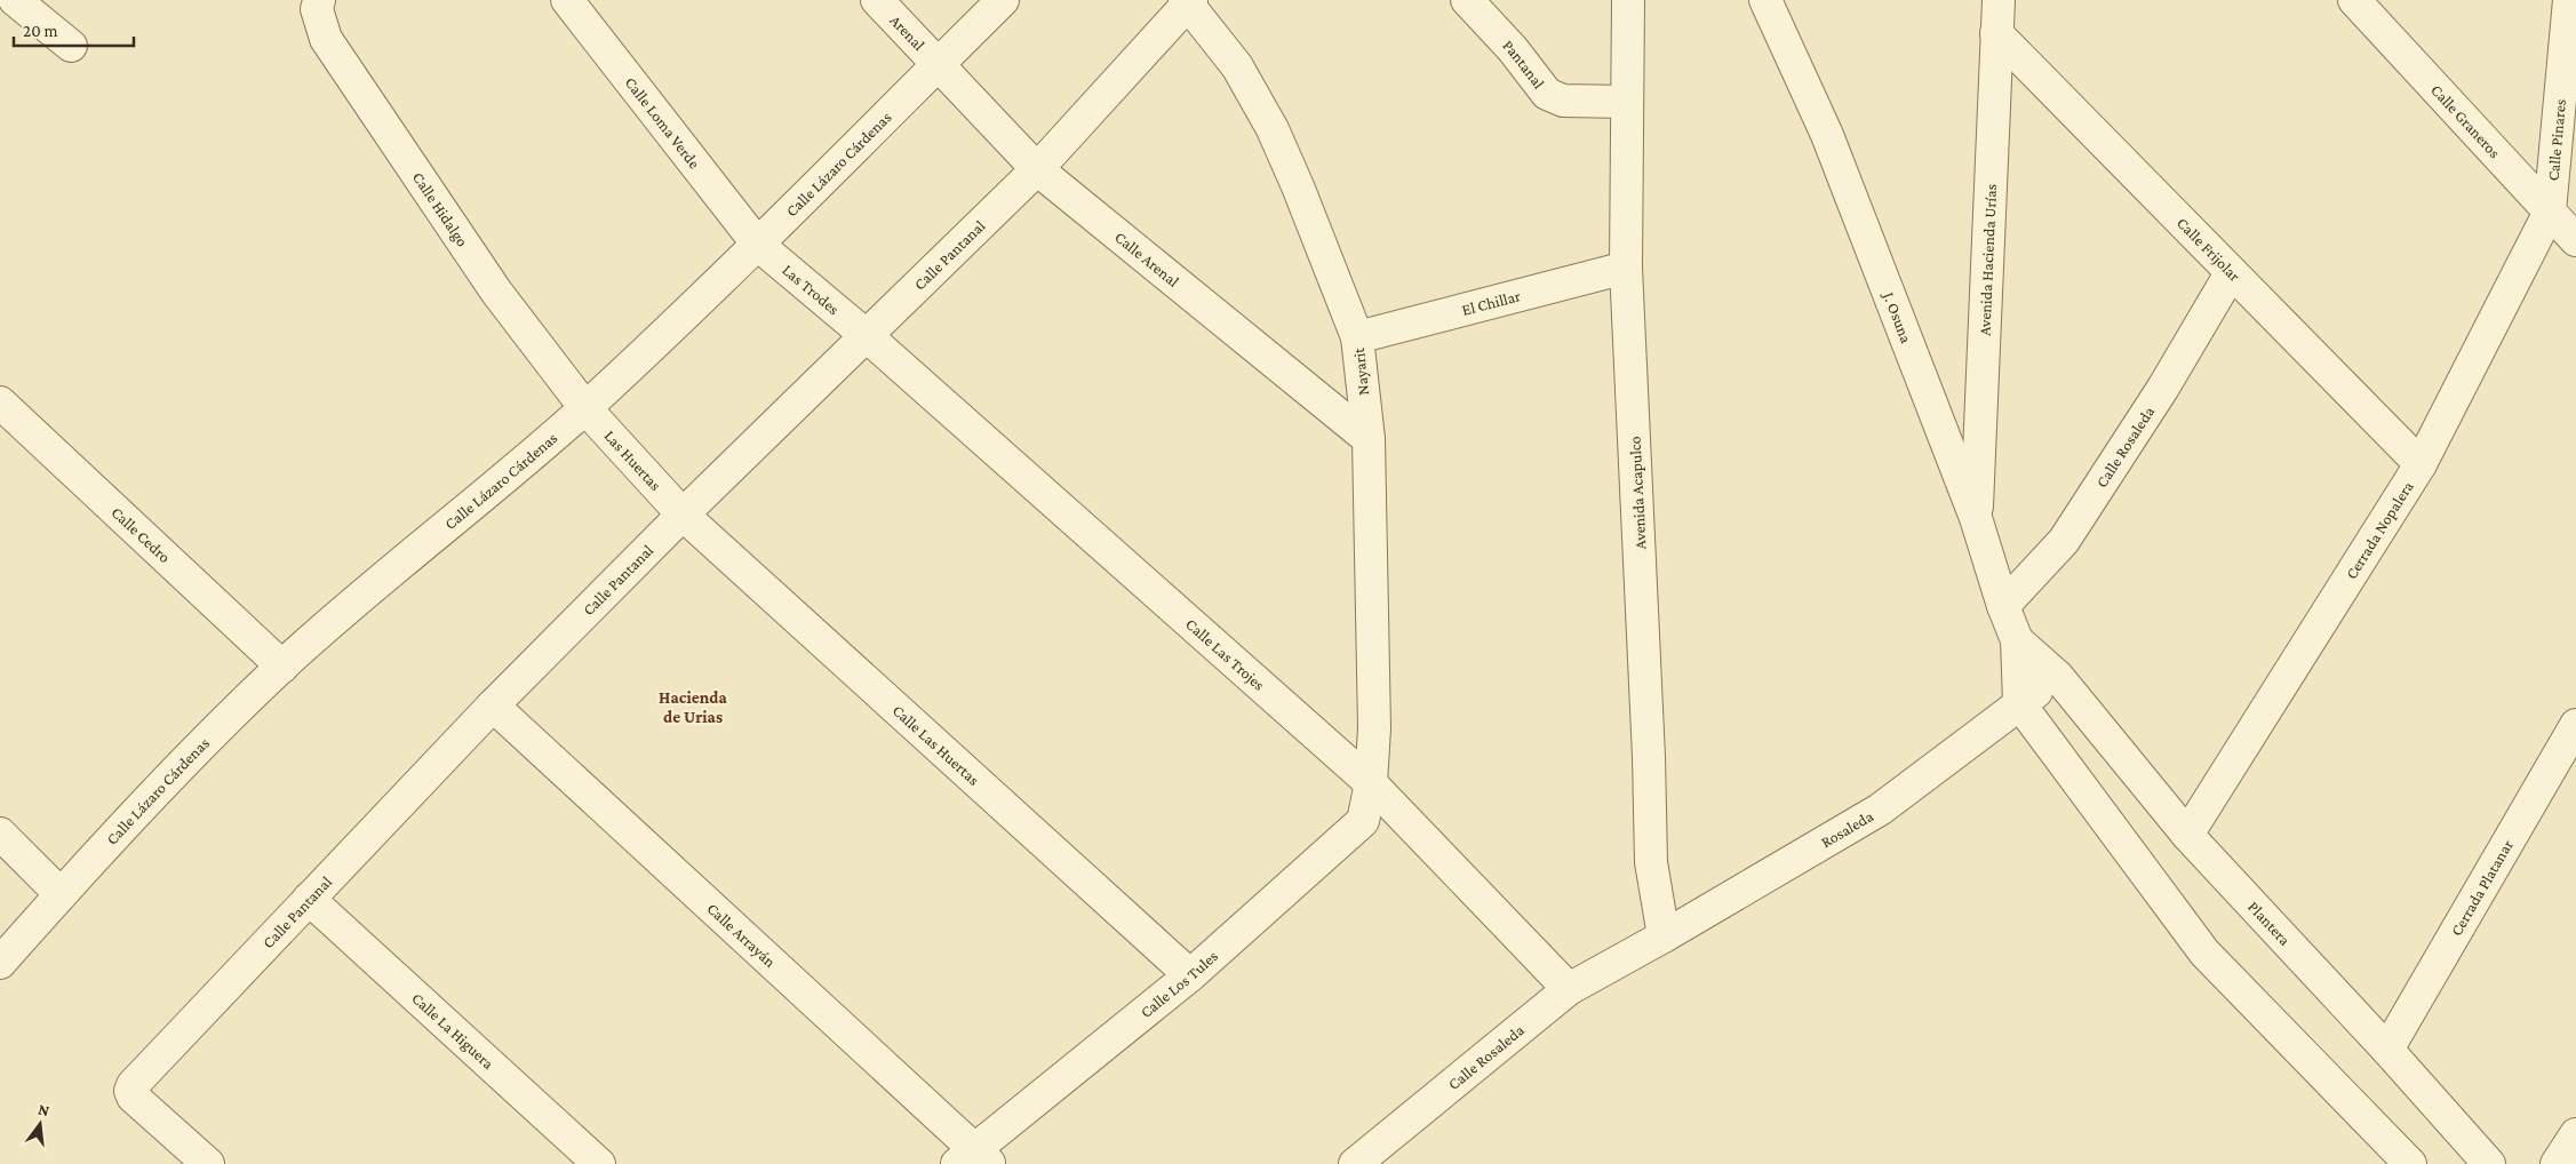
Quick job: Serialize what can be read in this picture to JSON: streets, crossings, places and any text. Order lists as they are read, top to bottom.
{
  "streets": {
    "street": [
      "Arenal",
      "Pantanal",
      "Calle Graneros",
      "Calle Loma Verde",
      "Calle Pinares",
      "Calle Lázaro Cárdenas",
      "Calle Hidalgo",
      "Calle Frijolar",
      "Calle Pantanal",
      "Calle Arenal",
      "Avenida Hacienda Urías",
      "Las Trodes",
      "El Chillar",
      "J. Osuna",
      "Nayarit",
      "Calle Rosaleda",
      "Las Huertas",
      "Avenida Acapulco",
      "Cerrada Nopalera",
      "Calle Cedro",
      "Calle Las Trojes",
      "Calle Las Huertas",
      "Rosaleda",
      "Cerrada Platanar",
      "Plantera",
      "Calle Arrayán",
      "Calle Los Tules",
      "Calle La Higuera"
    ]
  },
  "crossings": [
    ["Arenal", "Calle Lázaro Cárdenas"],
    ["Arenal", "Calle Arenal"],
    ["Pantanal", "Avenida Acapulco"],
    ["Calle Graneros", "Calle Pinares"],
    ["Calle Graneros", "Cerrada Nopalera"],
    ["Calle Loma Verde", "Calle Lázaro Cárdenas"],
    ["Calle Loma Verde", "Las Trodes"],
    ["Calle Pinares", "Cerrada Nopalera"],
    ["Calle Lázaro Cárdenas", "Calle Hidalgo"],
    ["Calle Lázaro Cárdenas", "Calle Arenal"],
    ["Calle Lázaro Cárdenas", "Las Trodes"],
    ["Calle Lázaro Cárdenas", "Las Huertas"],
    ["Calle Lázaro Cárdenas", "Calle Cedro"],
    ["Calle Hidalgo", "Las Huertas"],
    ["Calle Frijolar", "Avenida Hacienda Urías"],
    ["Calle Frijolar", "Calle Rosaleda"],
    ["Calle Frijolar", "Cerrada Nopalera"],
    ["Calle Pantanal", "Calle Arenal"],
    ["Calle Pantanal", "Las Trodes"],
    ["Calle Pantanal", "Nayarit"],
    ["Calle Pantanal", "Las Huertas"],
    ["Calle Pantanal", "Calle Las Trojes"],
    ["Calle Pantanal", "Calle Las Huertas"],
    ["Calle Pantanal", "Calle Arrayán"],
    ["Calle Pantanal", "Calle La Higuera"],
    ["Calle Arenal", "Nayarit"],
    ["Avenida Hacienda Urías", "J. Osuna"],
    ["Las Trodes", "Calle Las Trojes"],
    ["El Chillar", "Nayarit"],
    ["El Chillar", "Avenida Acapulco"],
    ["J. Osuna", "Calle Rosaleda"],
    ["J. Osuna", "Rosaleda"],
    ["J. Osuna", "Plantera"],
    ["Nayarit", "Calle Las Trojes"],
    ["Nayarit", "Calle Los Tules"],
    ["Calle Rosaleda", "Avenida Acapulco"],
    ["Calle Rosaleda", "Calle Las Trojes"],
    ["Calle Rosaleda", "Rosaleda"],
    ["Las Huertas", "Calle Las Huertas"],
    ["Avenida Acapulco", "Rosaleda"],
    ["Cerrada Nopalera", "Plantera"],
    ["Calle Las Trojes", "Calle Los Tules"],
    ["Calle Las Huertas", "Calle Los Tules"],
    ["Rosaleda", "Plantera"],
    ["Cerrada Platanar", "Plantera"],
    ["Calle Arrayán", "Calle Los Tules"]
  ],
  "districts": ["Hacienda de Urias"],
  "scale_bar": "20 m",
  "north": "top"
}
